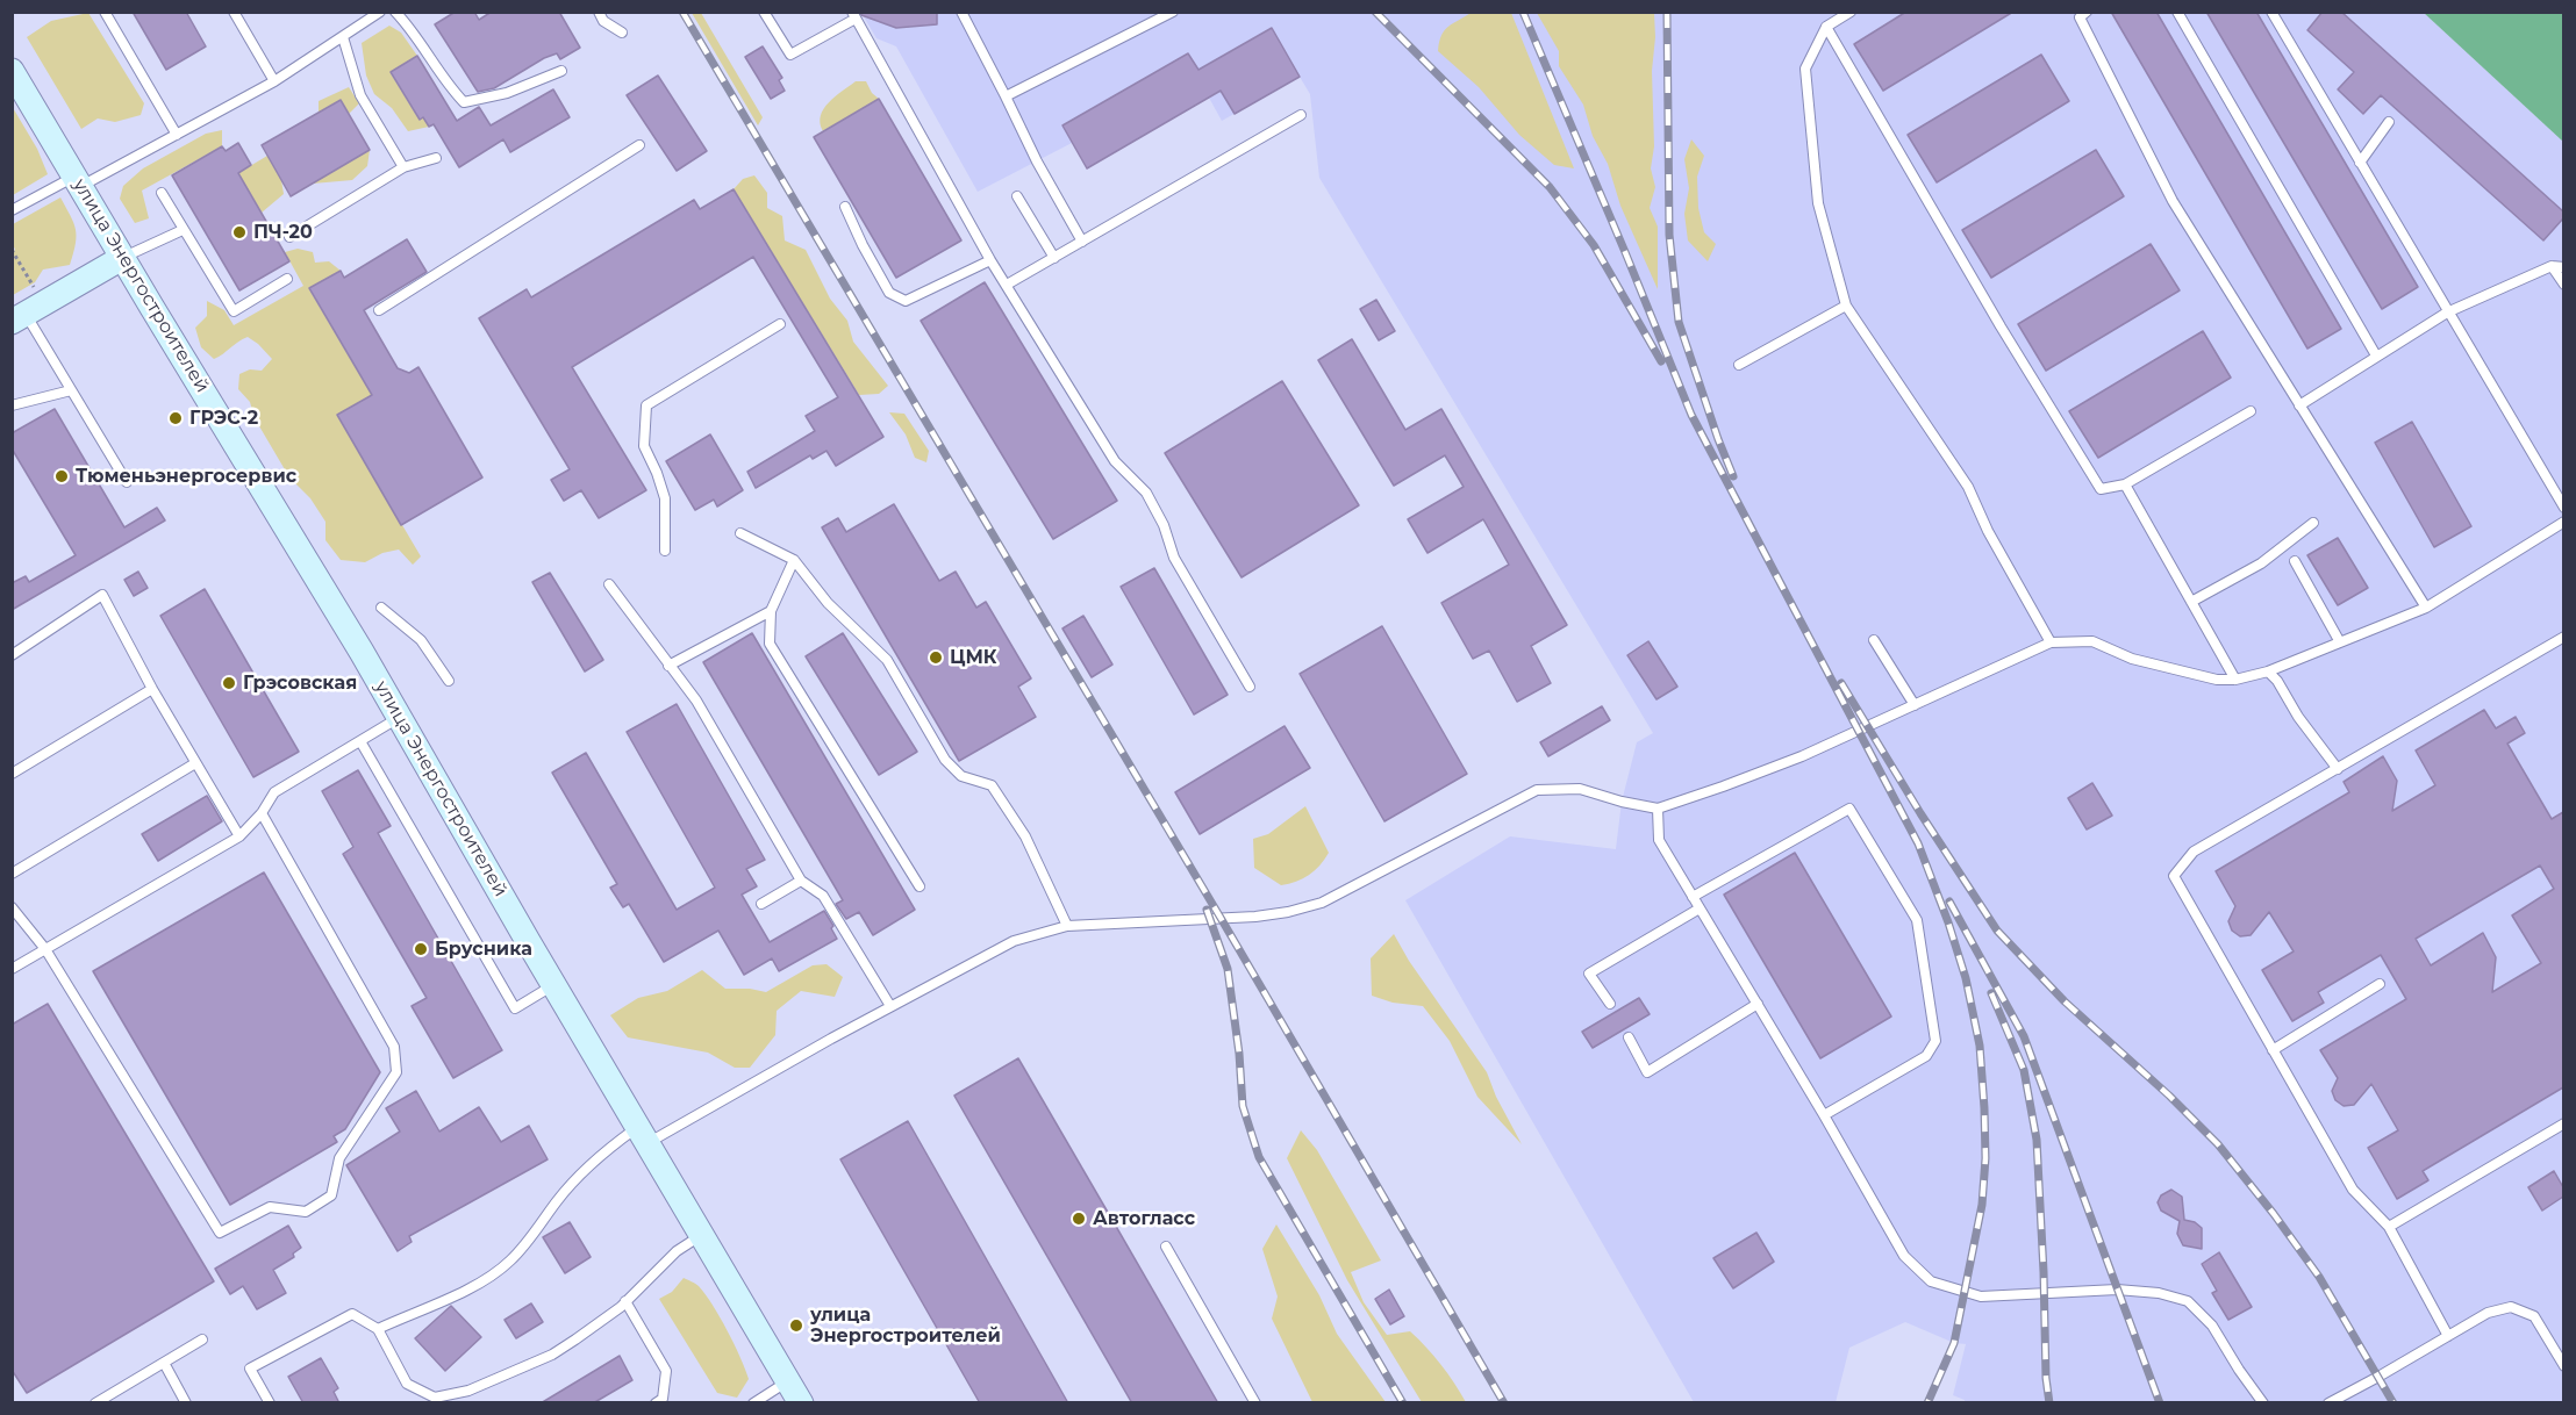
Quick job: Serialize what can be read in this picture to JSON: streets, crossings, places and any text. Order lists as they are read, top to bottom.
{
  "streets": {
    "main road": ["улица Энергостроителей"]
  },
  "places": [
    "ПЧ-20",
    "ГРЭС-2",
    "Тюменьэнергосервис",
    "ЦМК",
    "Грэсовская",
    "Брусника",
    "Автогласс",
    "улица Энергостроителей"
  ]
}
